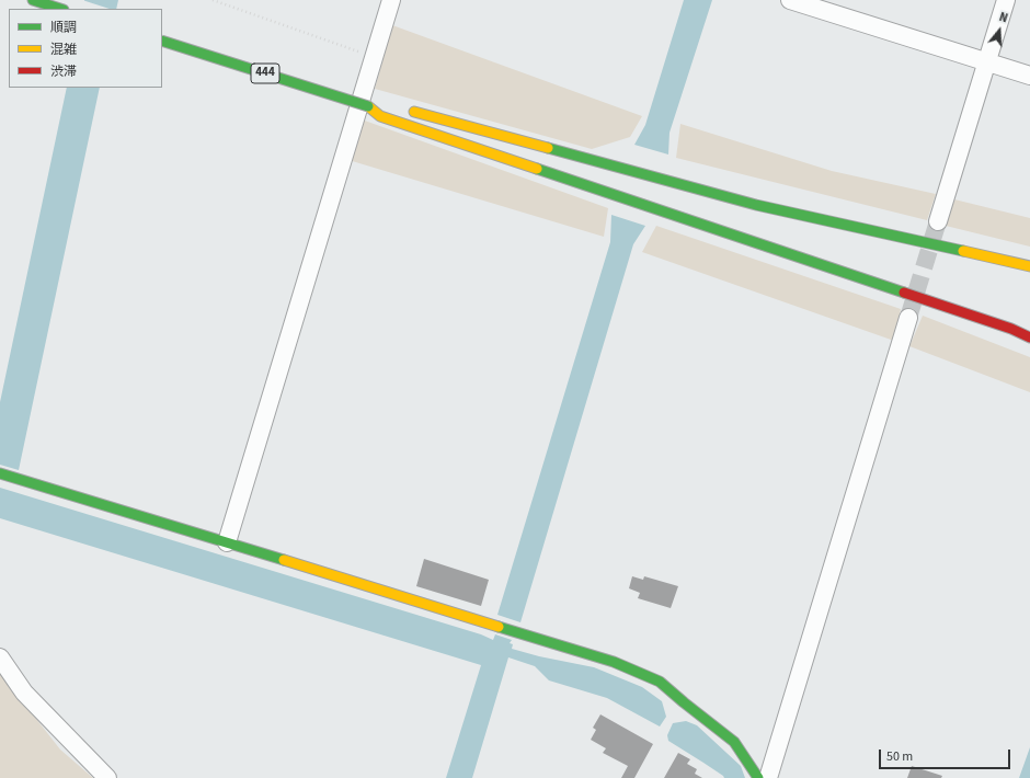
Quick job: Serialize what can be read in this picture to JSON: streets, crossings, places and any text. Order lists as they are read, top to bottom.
{
  "streets": {
    "main road": ["444"]
  },
  "legend": ["順調", "混雑", "渋滞"],
  "scale_bar": "50 m",
  "north": "top"
}
